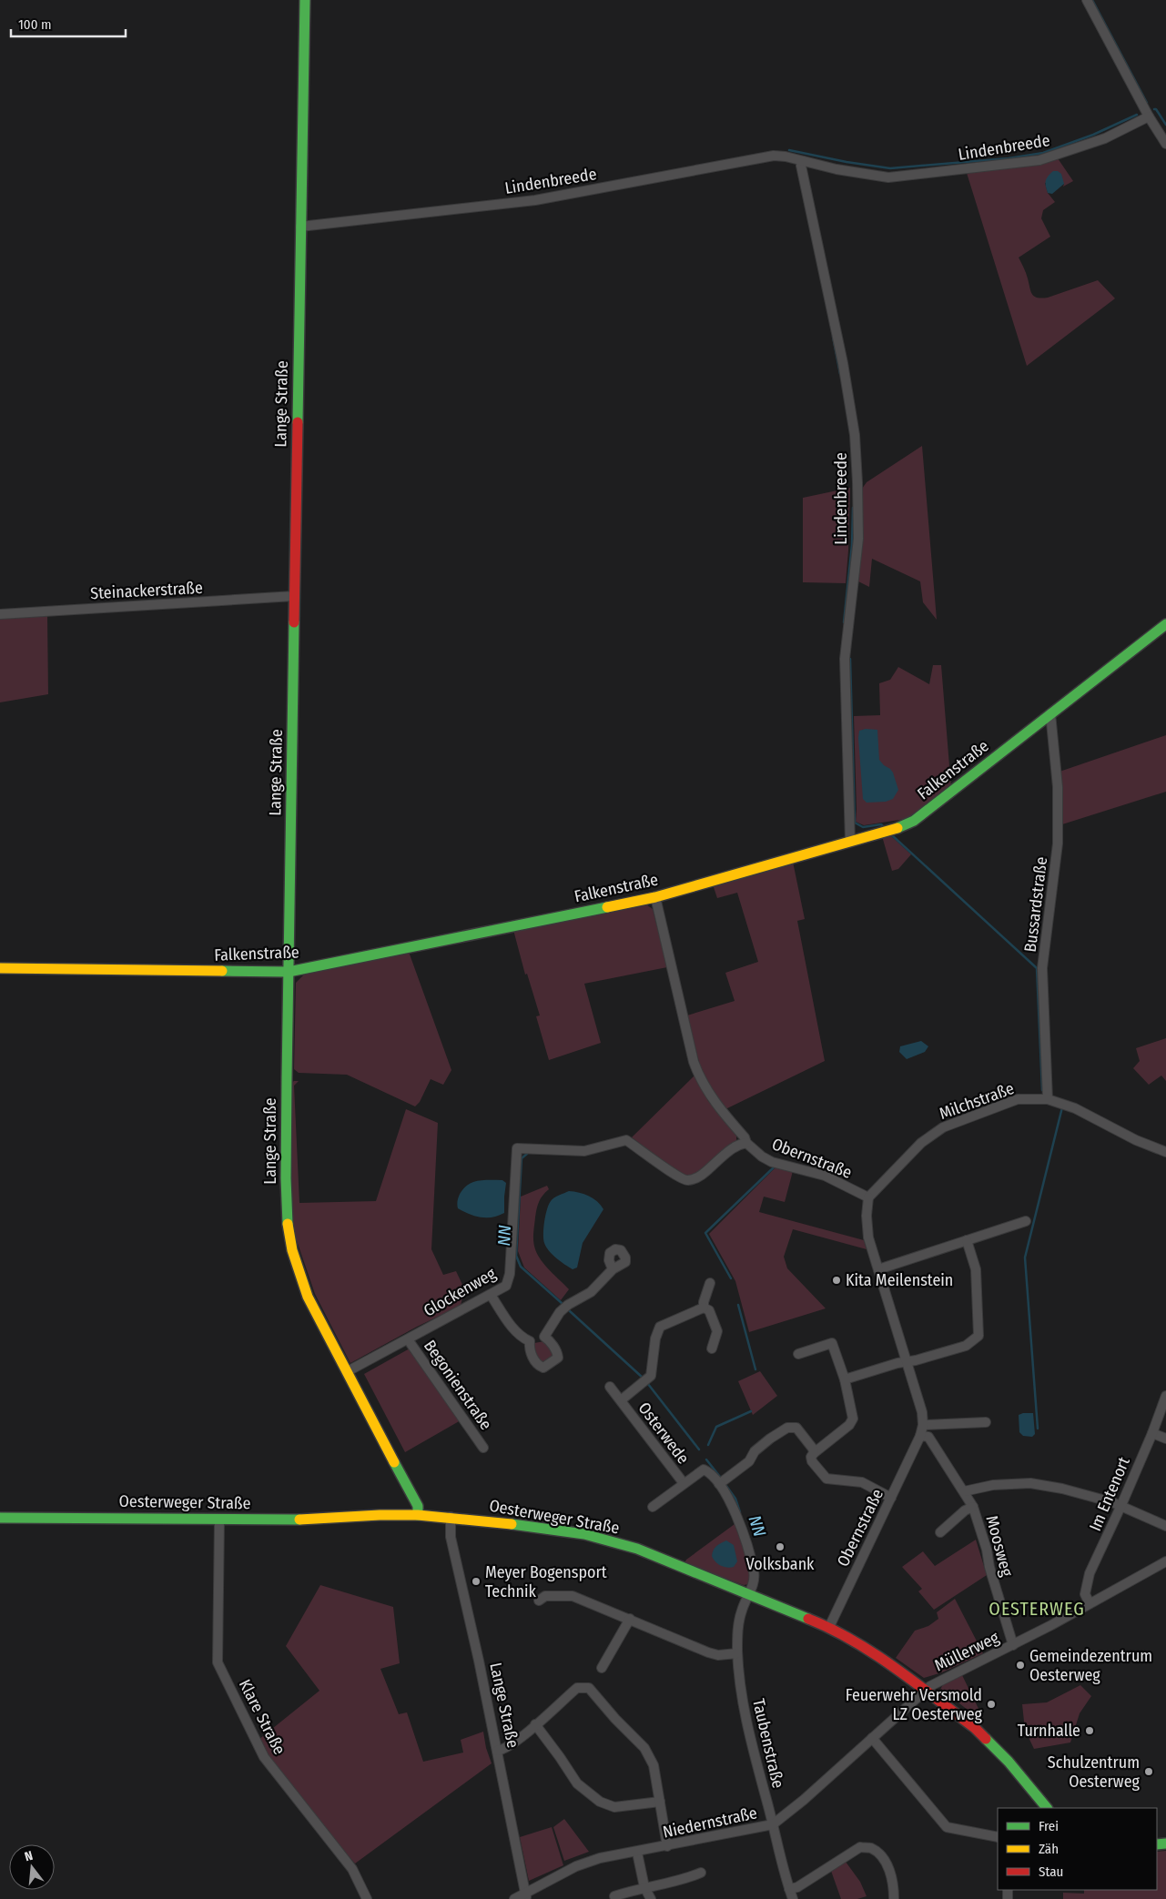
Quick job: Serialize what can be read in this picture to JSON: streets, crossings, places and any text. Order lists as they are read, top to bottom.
{
  "streets": {
    "street": [
      "Lindenbreede",
      "Lange Straße",
      "Steinackerstraße",
      "Falkenstraße",
      "Bussardstraße",
      "Milchstraße",
      "Obernstraße",
      "Glockenweg",
      "Begonienstraße",
      "Osterwede",
      "Im Entenort",
      "Oesterweger Straße",
      "Moosweg",
      "Müllerweg",
      "Klare Straße",
      "Taubenstraße",
      "Niedernstraße"
    ]
  },
  "crossings": [
    ["Lindenbreede", "Lange Straße"],
    ["Lindenbreede", "Falkenstraße"],
    ["Lange Straße", "Steinackerstraße"],
    ["Lange Straße", "Falkenstraße"],
    ["Lange Straße", "Glockenweg"],
    ["Lange Straße", "Oesterweger Straße"],
    ["Lange Straße", "Niedernstraße"],
    ["Falkenstraße", "Bussardstraße"],
    ["Falkenstraße", "Obernstraße"],
    ["Bussardstraße", "Milchstraße"],
    ["Milchstraße", "Obernstraße"],
    ["Obernstraße", "Glockenweg"],
    ["Obernstraße", "Oesterweger Straße"],
    ["Obernstraße", "Moosweg"],
    ["Glockenweg", "Begonienstraße"],
    ["Osterwede", "Oesterweger Straße"],
    ["Osterwede", "Taubenstraße"],
    ["Im Entenort", "Müllerweg"],
    ["Oesterweger Straße", "Müllerweg"],
    ["Oesterweger Straße", "Klare Straße"],
    ["Oesterweger Straße", "Taubenstraße"],
    ["Oesterweger Straße", "Niedernstraße"],
    ["Moosweg", "Müllerweg"],
    ["Müllerweg", "Niedernstraße"],
    ["Taubenstraße", "Niedernstraße"]
  ],
  "districts": ["OESTERWEG"],
  "water": ["NN"],
  "places": [
    "Kita Meilenstein",
    "Volksbank",
    "Meyer Bogensport Technik",
    "Gemeindezentrum Oesterweg",
    "Feuerwehr Versmold LZ Oesterweg",
    "Turnhalle",
    "Schulzentrum Oesterweg"
  ],
  "legend": ["Frei", "Zäh", "Stau"],
  "scale_bar": "100 m",
  "north": "top"
}
